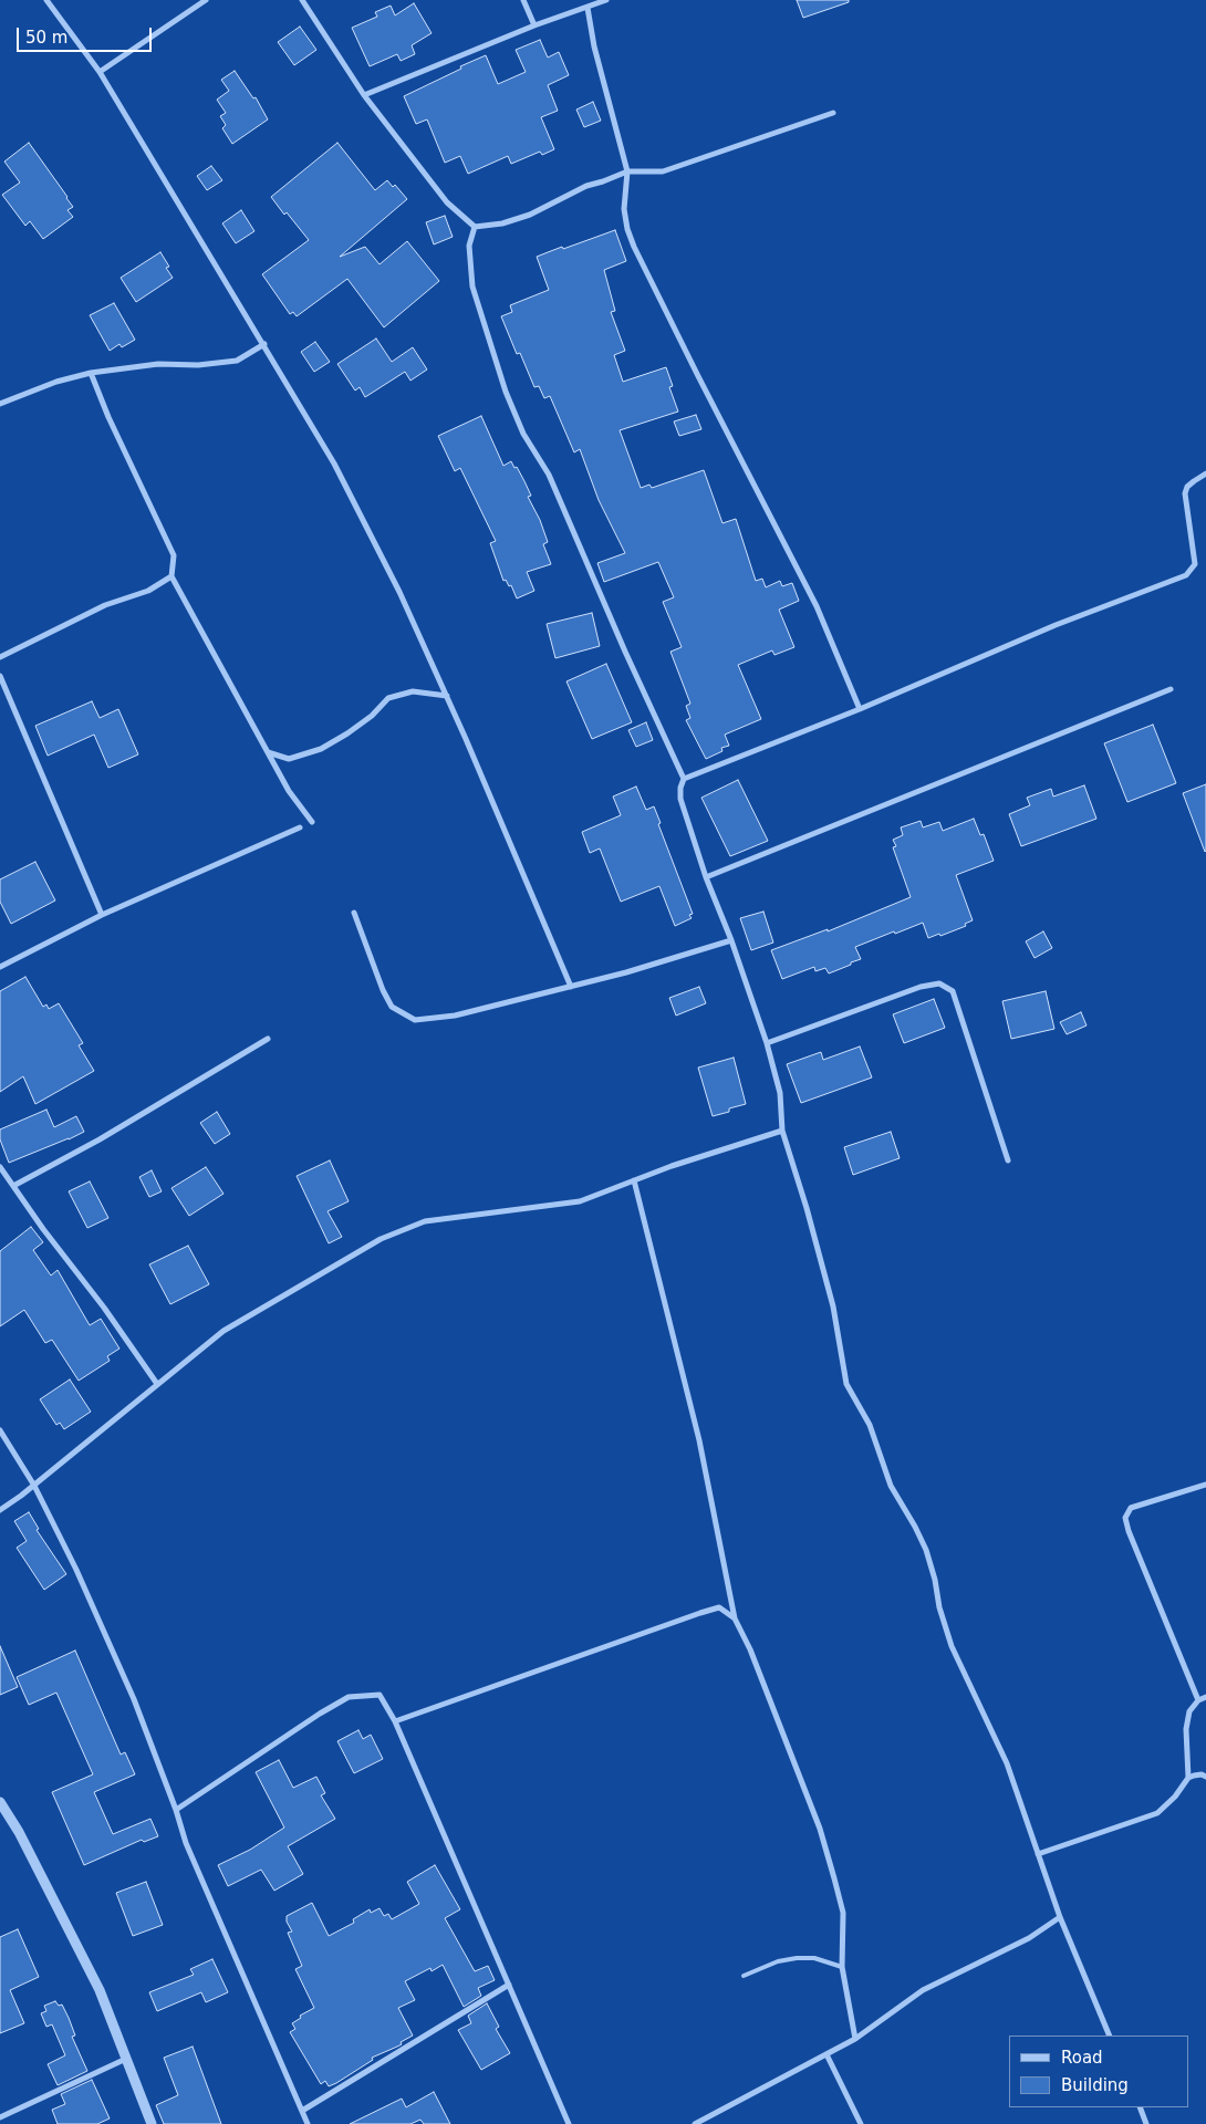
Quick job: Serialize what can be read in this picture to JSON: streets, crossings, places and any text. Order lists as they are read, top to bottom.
{
  "legend": ["Road", "Building"],
  "scale_bar": "50 m"
}
